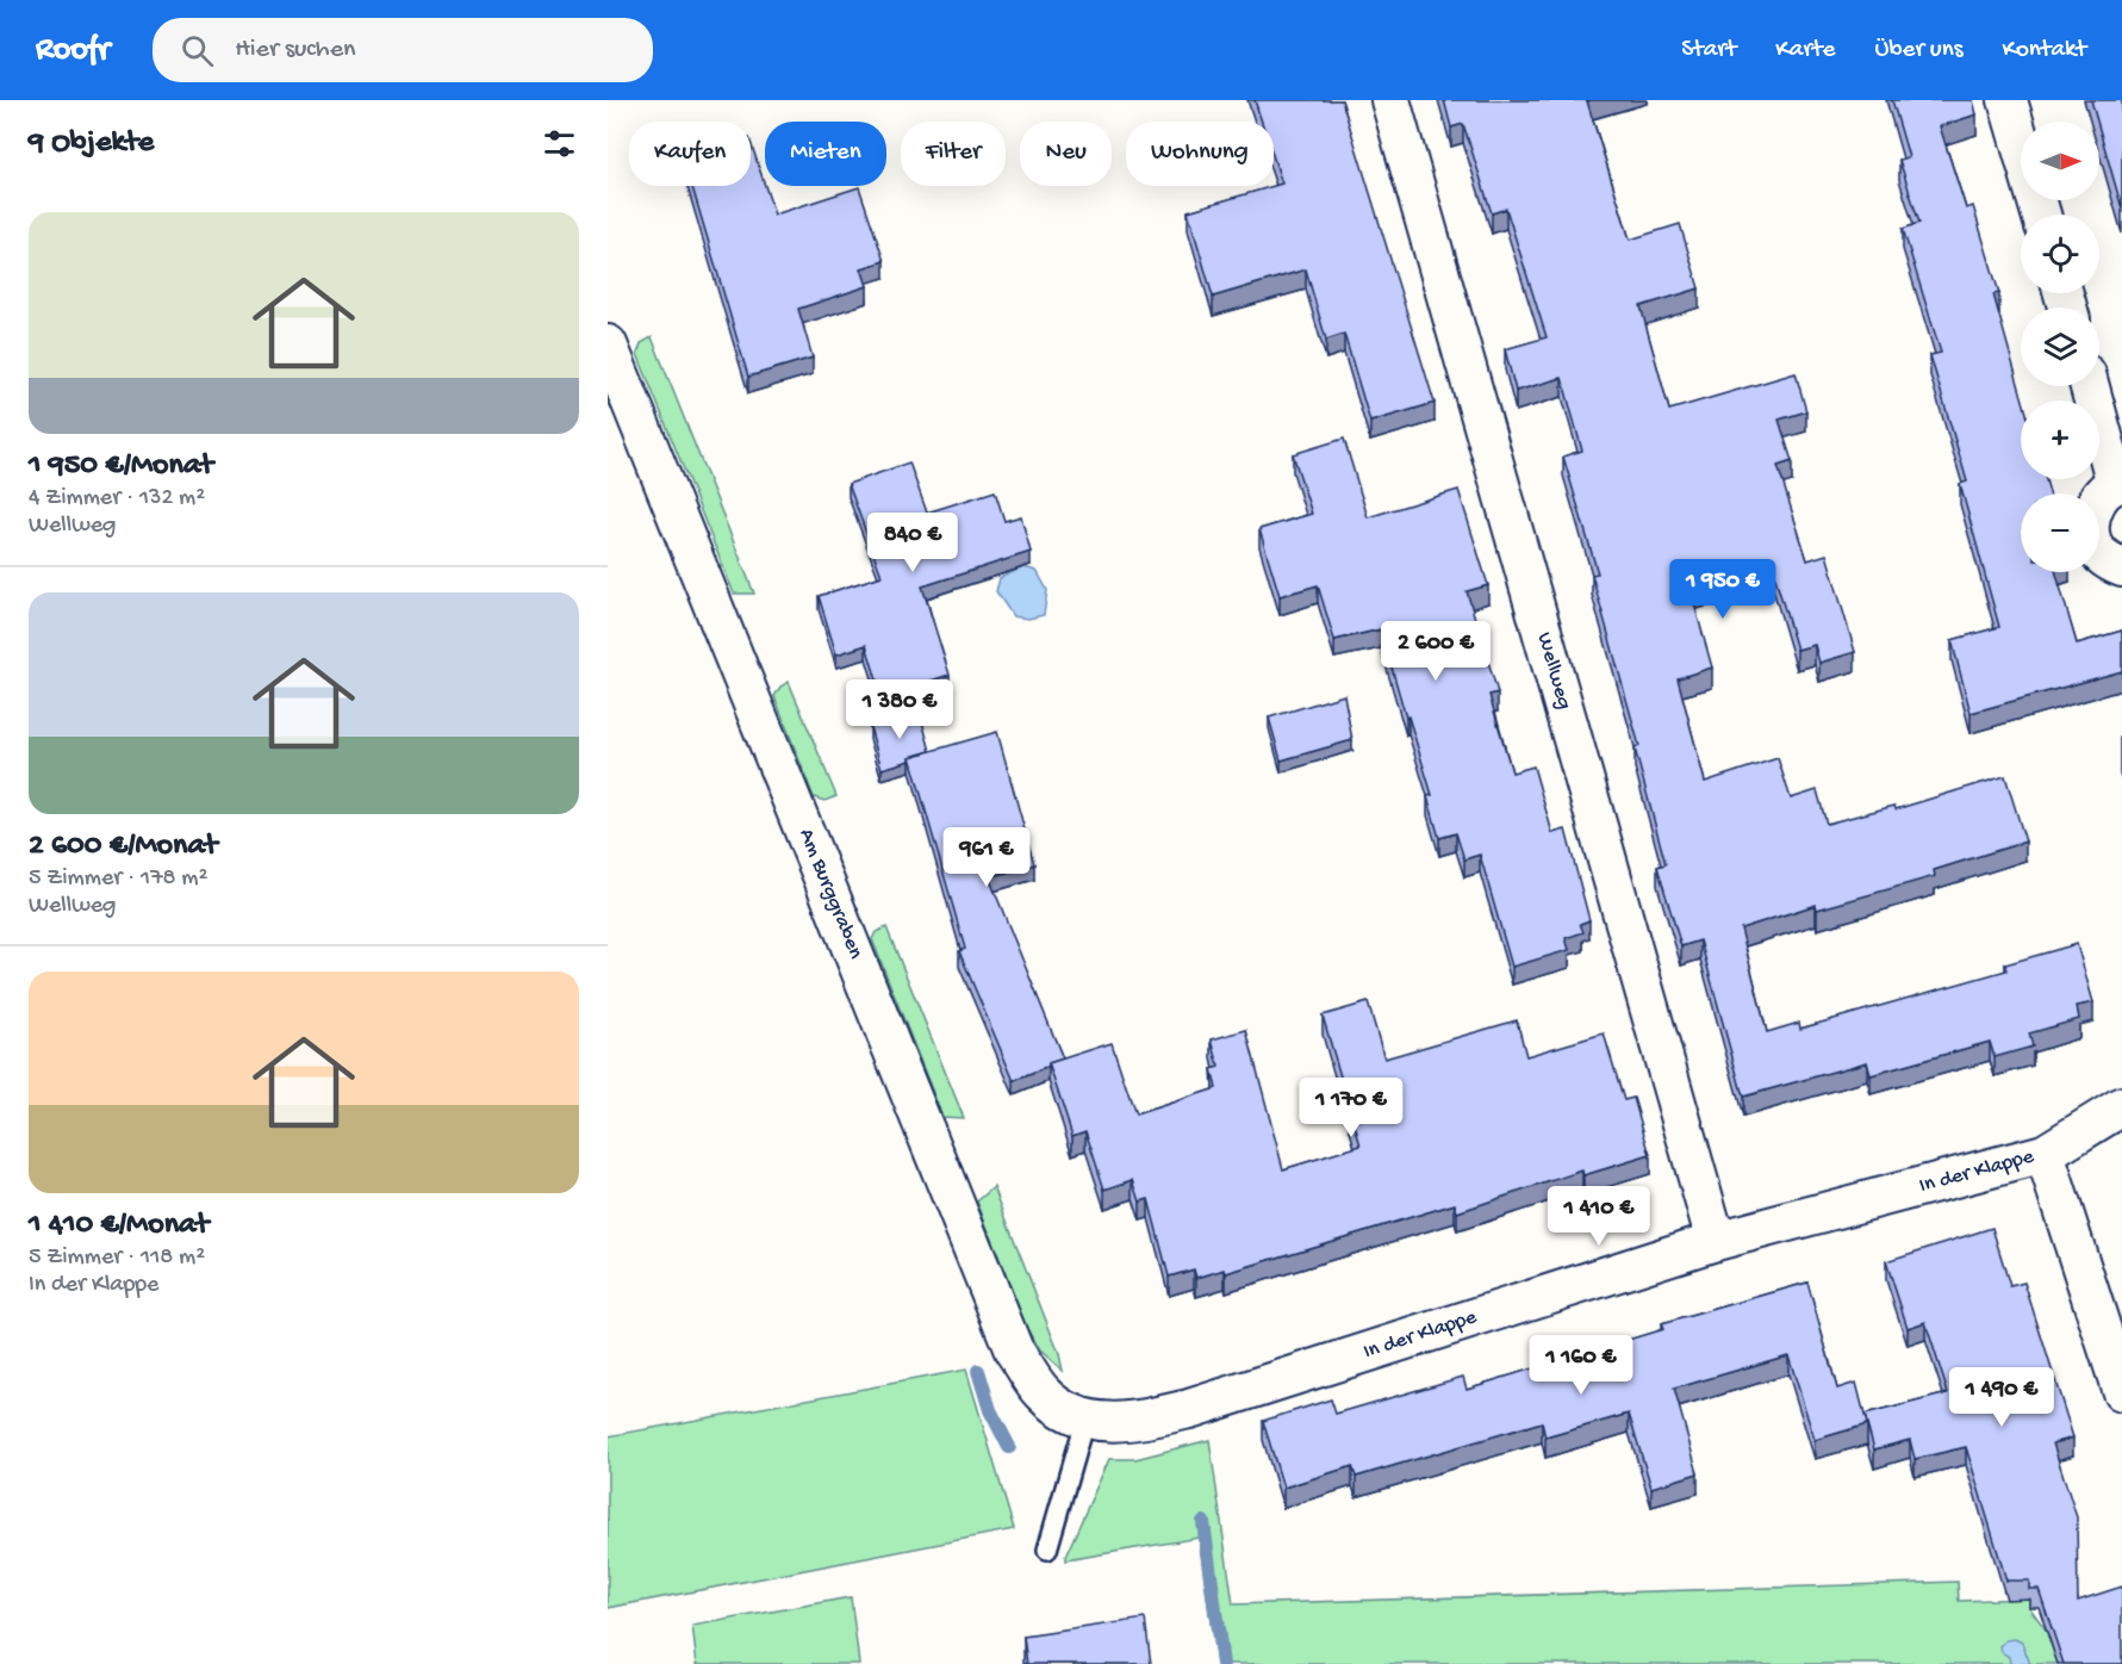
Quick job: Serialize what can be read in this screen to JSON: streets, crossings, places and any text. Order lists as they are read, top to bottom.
{
  "streets": {
    "street": ["Wellweg", "Am Burggraben", "In der Klappe"]
  },
  "crossings": [
    ["Wellweg", "In der Klappe"],
    ["Am Burggraben", "In der Klappe"]
  ],
  "north": "right",
  "page": {
    "header": "Roofr",
    "search": "Hier suchen",
    "nav": [
      "Start",
      "Karte",
      "Über uns",
      "Kontakt"
    ],
    "heading": "9 Objekte",
    "map_buttons": ["+", "−"],
    "chip": [
      "Kaufen",
      "Mieten",
      "Filter",
      "Neu",
      "Wohnung"
    ],
    "list": [
      {
        "name": "1 950 €/Monat",
        "note": "4 Zimmer · 132 m² · Wellweg"
      },
      {
        "name": "2 600 €/Monat",
        "note": "5 Zimmer · 178 m² · Wellweg"
      },
      {
        "name": "1 410 €/Monat",
        "note": "5 Zimmer · 118 m² · In der Klappe"
      }
    ],
    "price": [
      "840 €",
      "1 950 €",
      "2 600 €",
      "1 380 €",
      "961 €",
      "1 170 €",
      "1 410 €",
      "1 160 €",
      "1 490 €"
    ]
  }
}
